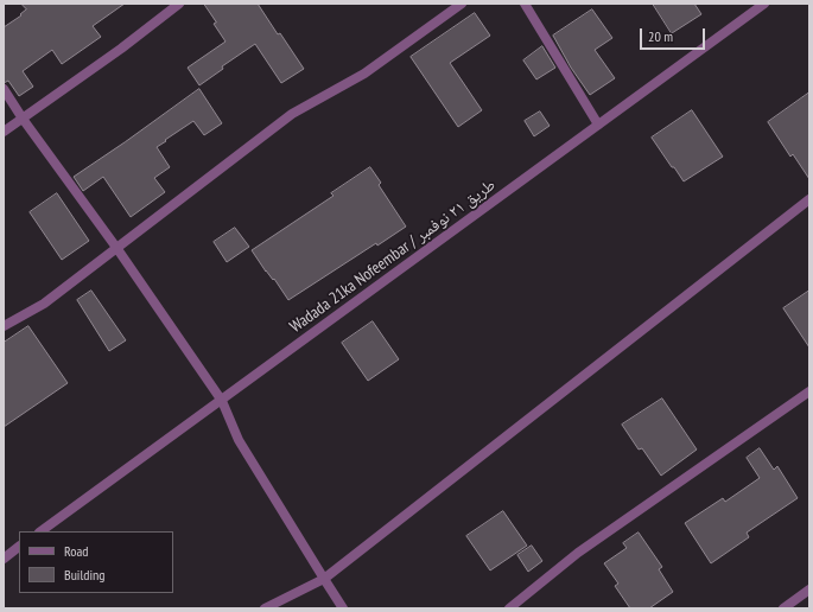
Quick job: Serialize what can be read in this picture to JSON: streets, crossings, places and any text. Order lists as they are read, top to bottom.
{
  "streets": {
    "street": ["Wadada 21ka Nofeembar / طريق ٢١ نوفمبر"]
  },
  "legend": ["Road", "Building"],
  "scale_bar": "20 m"
}
